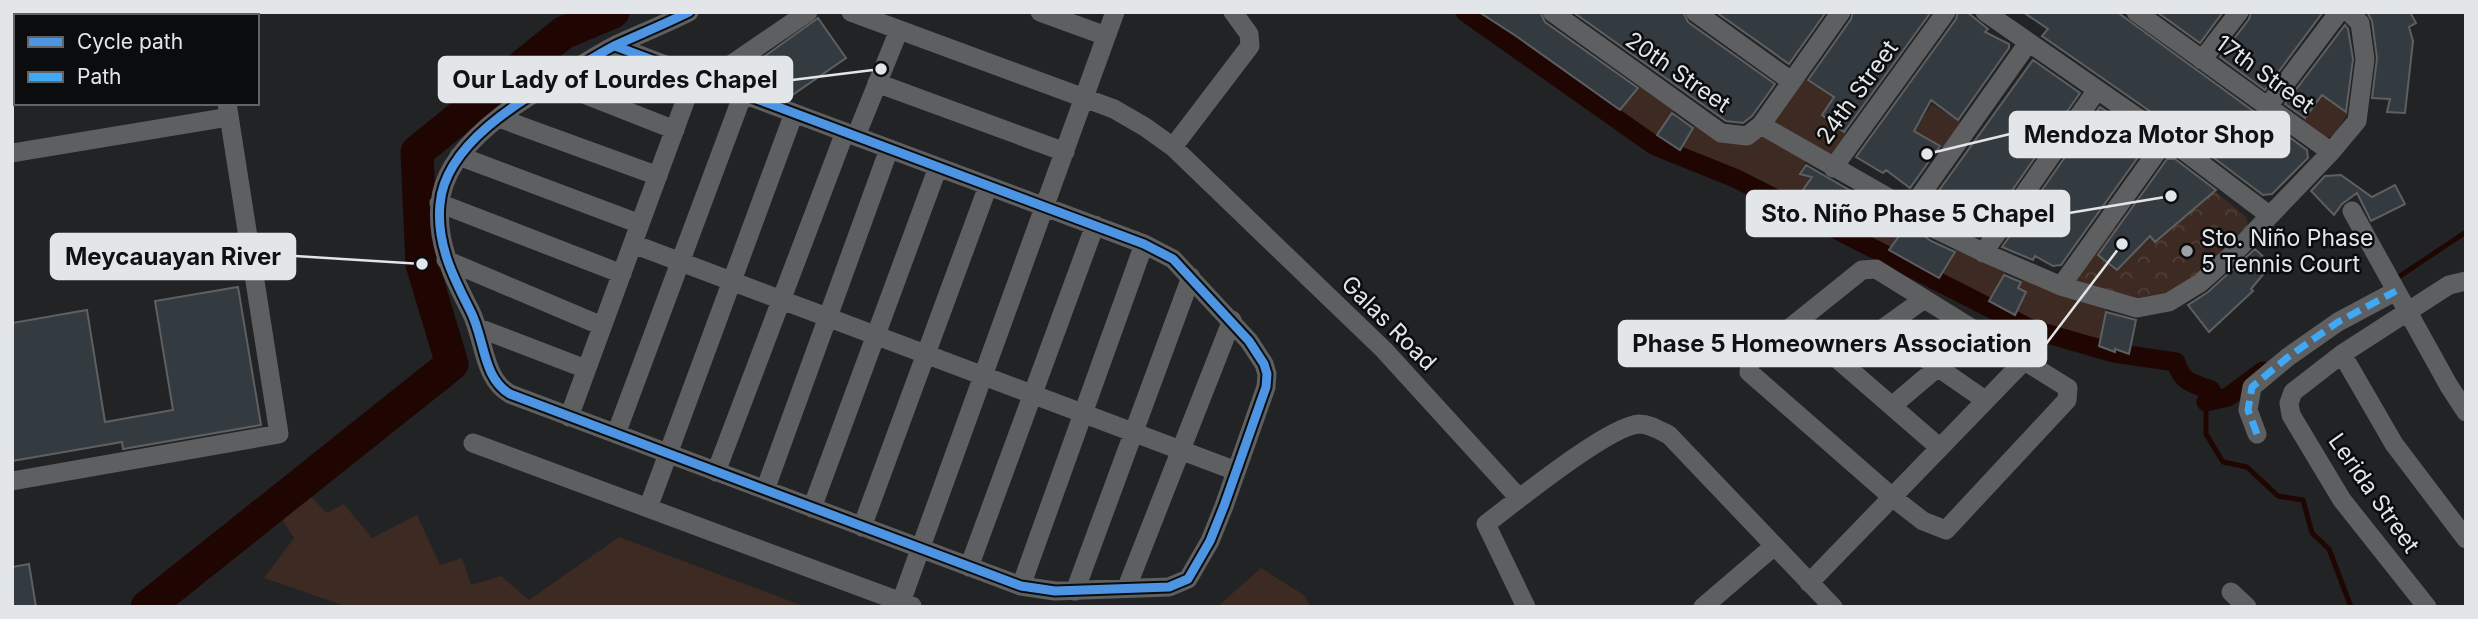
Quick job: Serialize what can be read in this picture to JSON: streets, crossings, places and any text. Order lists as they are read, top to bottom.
{
  "streets": {
    "street": [
      "20th Street",
      "17th Street",
      "24th Street",
      "Galas Road",
      "Lerida Street"
    ]
  },
  "crossings": [
    ["20th Street", "17th Street"],
    ["20th Street", "24th Street"]
  ],
  "places": [
    "Our Lady of Lourdes Chapel",
    "Mendoza Motor Shop",
    "Sto. Niño Phase 5 Chapel",
    "Phase 5 Homeowners Association",
    "Sto. Niño Phase 5 Tennis Court",
    "Meycauayan River"
  ],
  "legend": ["Cycle path", "Path"]
}
